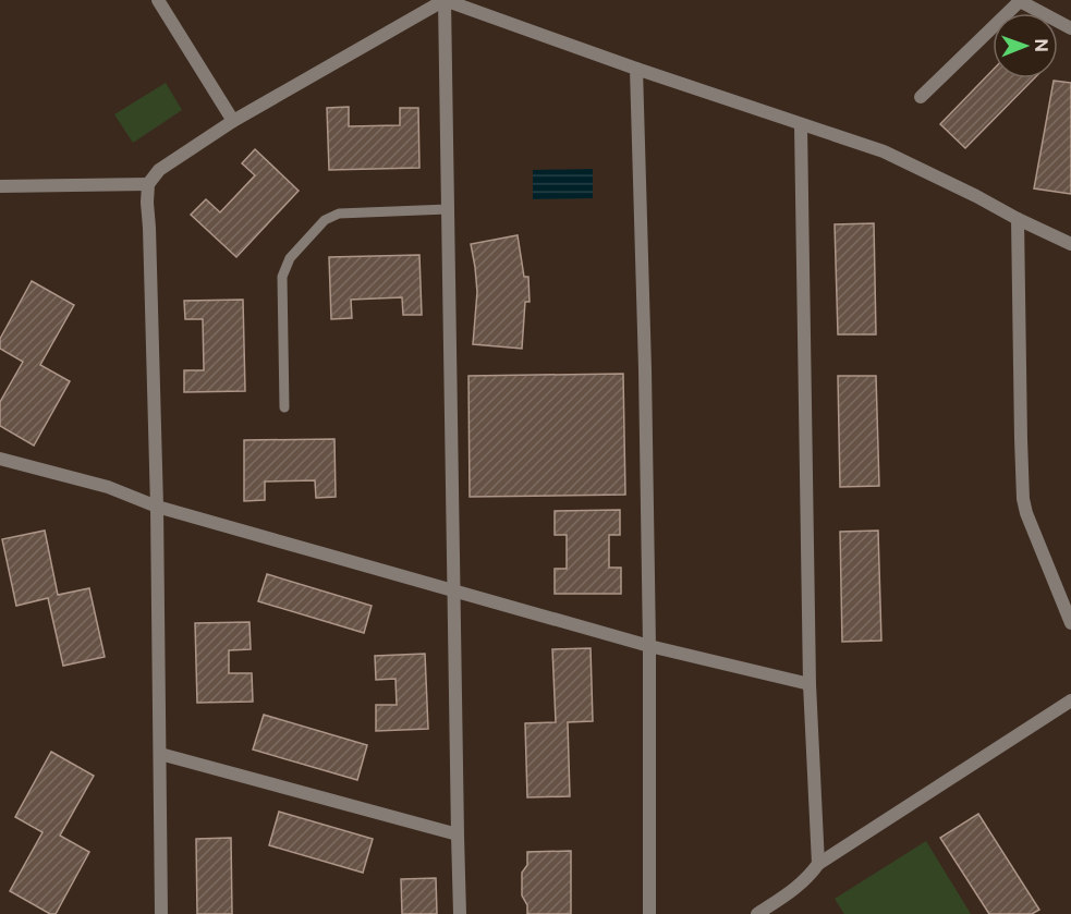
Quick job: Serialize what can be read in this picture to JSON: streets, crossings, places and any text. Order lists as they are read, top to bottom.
{
  "north": "right"
}
